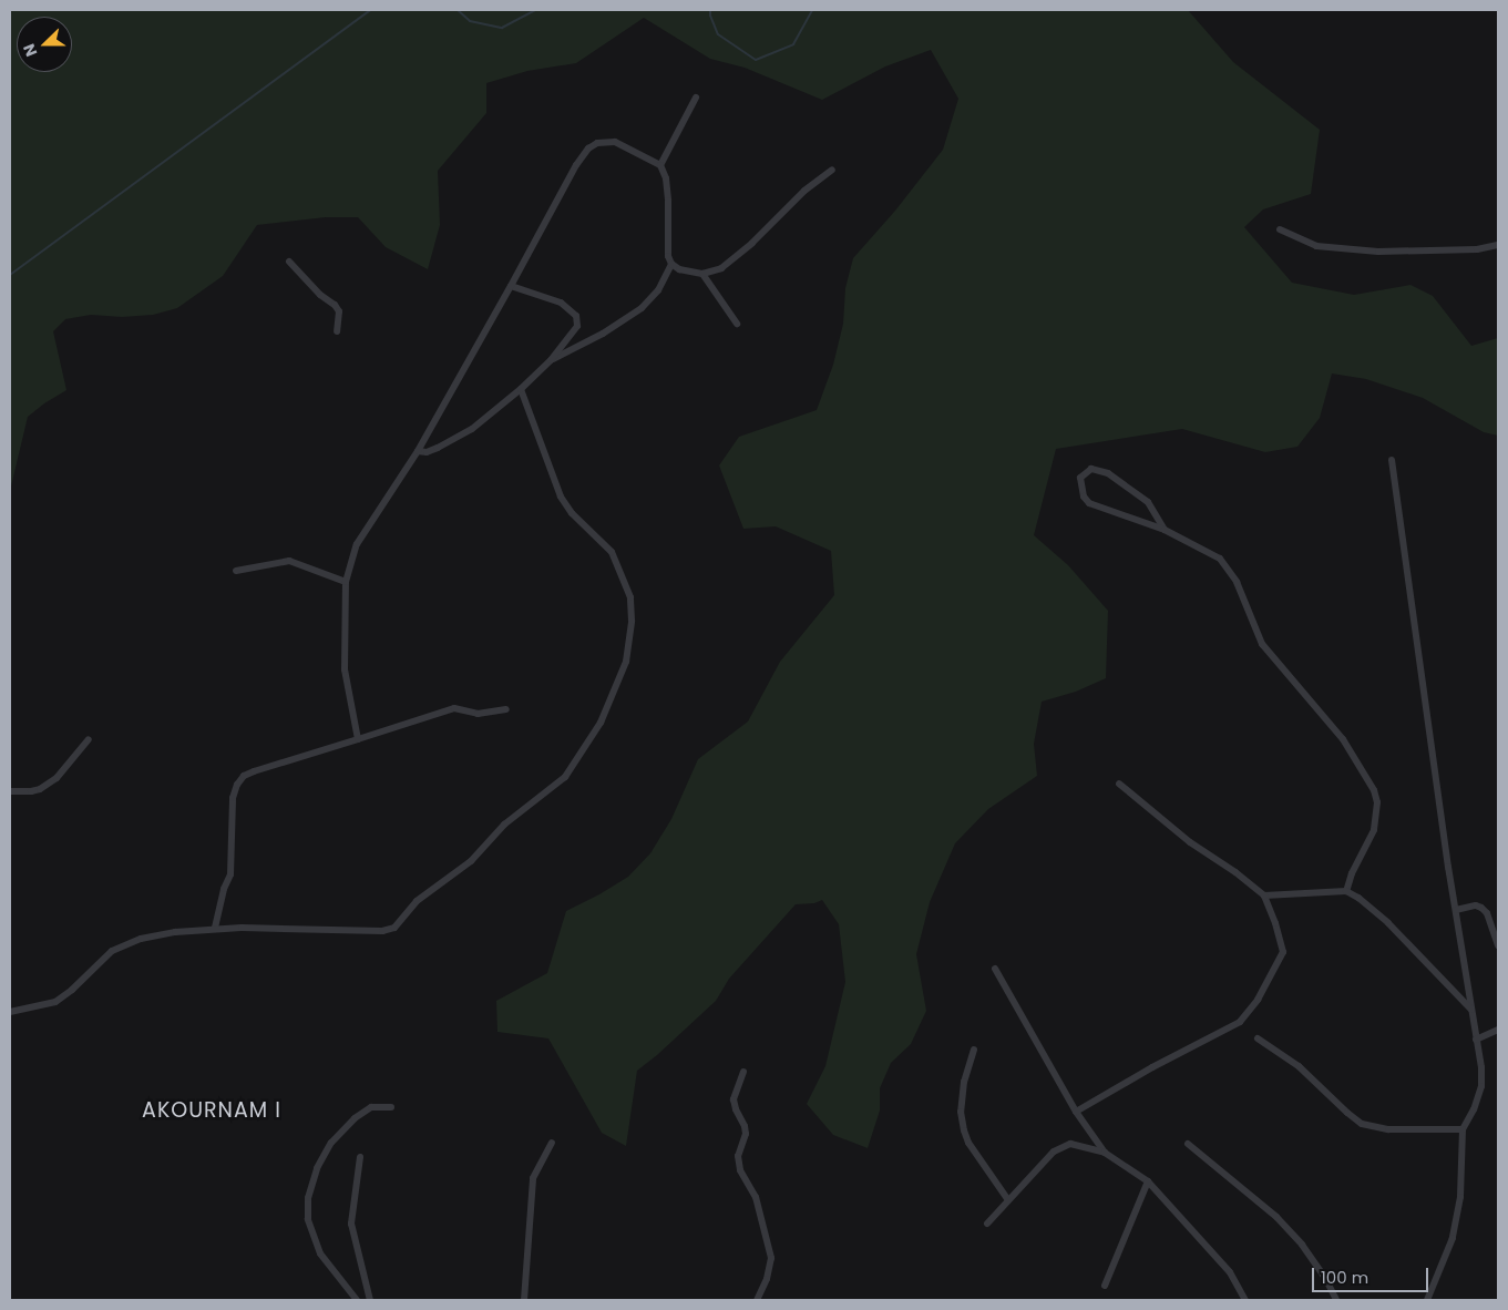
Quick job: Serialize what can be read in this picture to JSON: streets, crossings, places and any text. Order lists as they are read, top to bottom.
{
  "districts": ["AKOURNAM I"],
  "scale_bar": "100 m",
  "north": "left"
}
